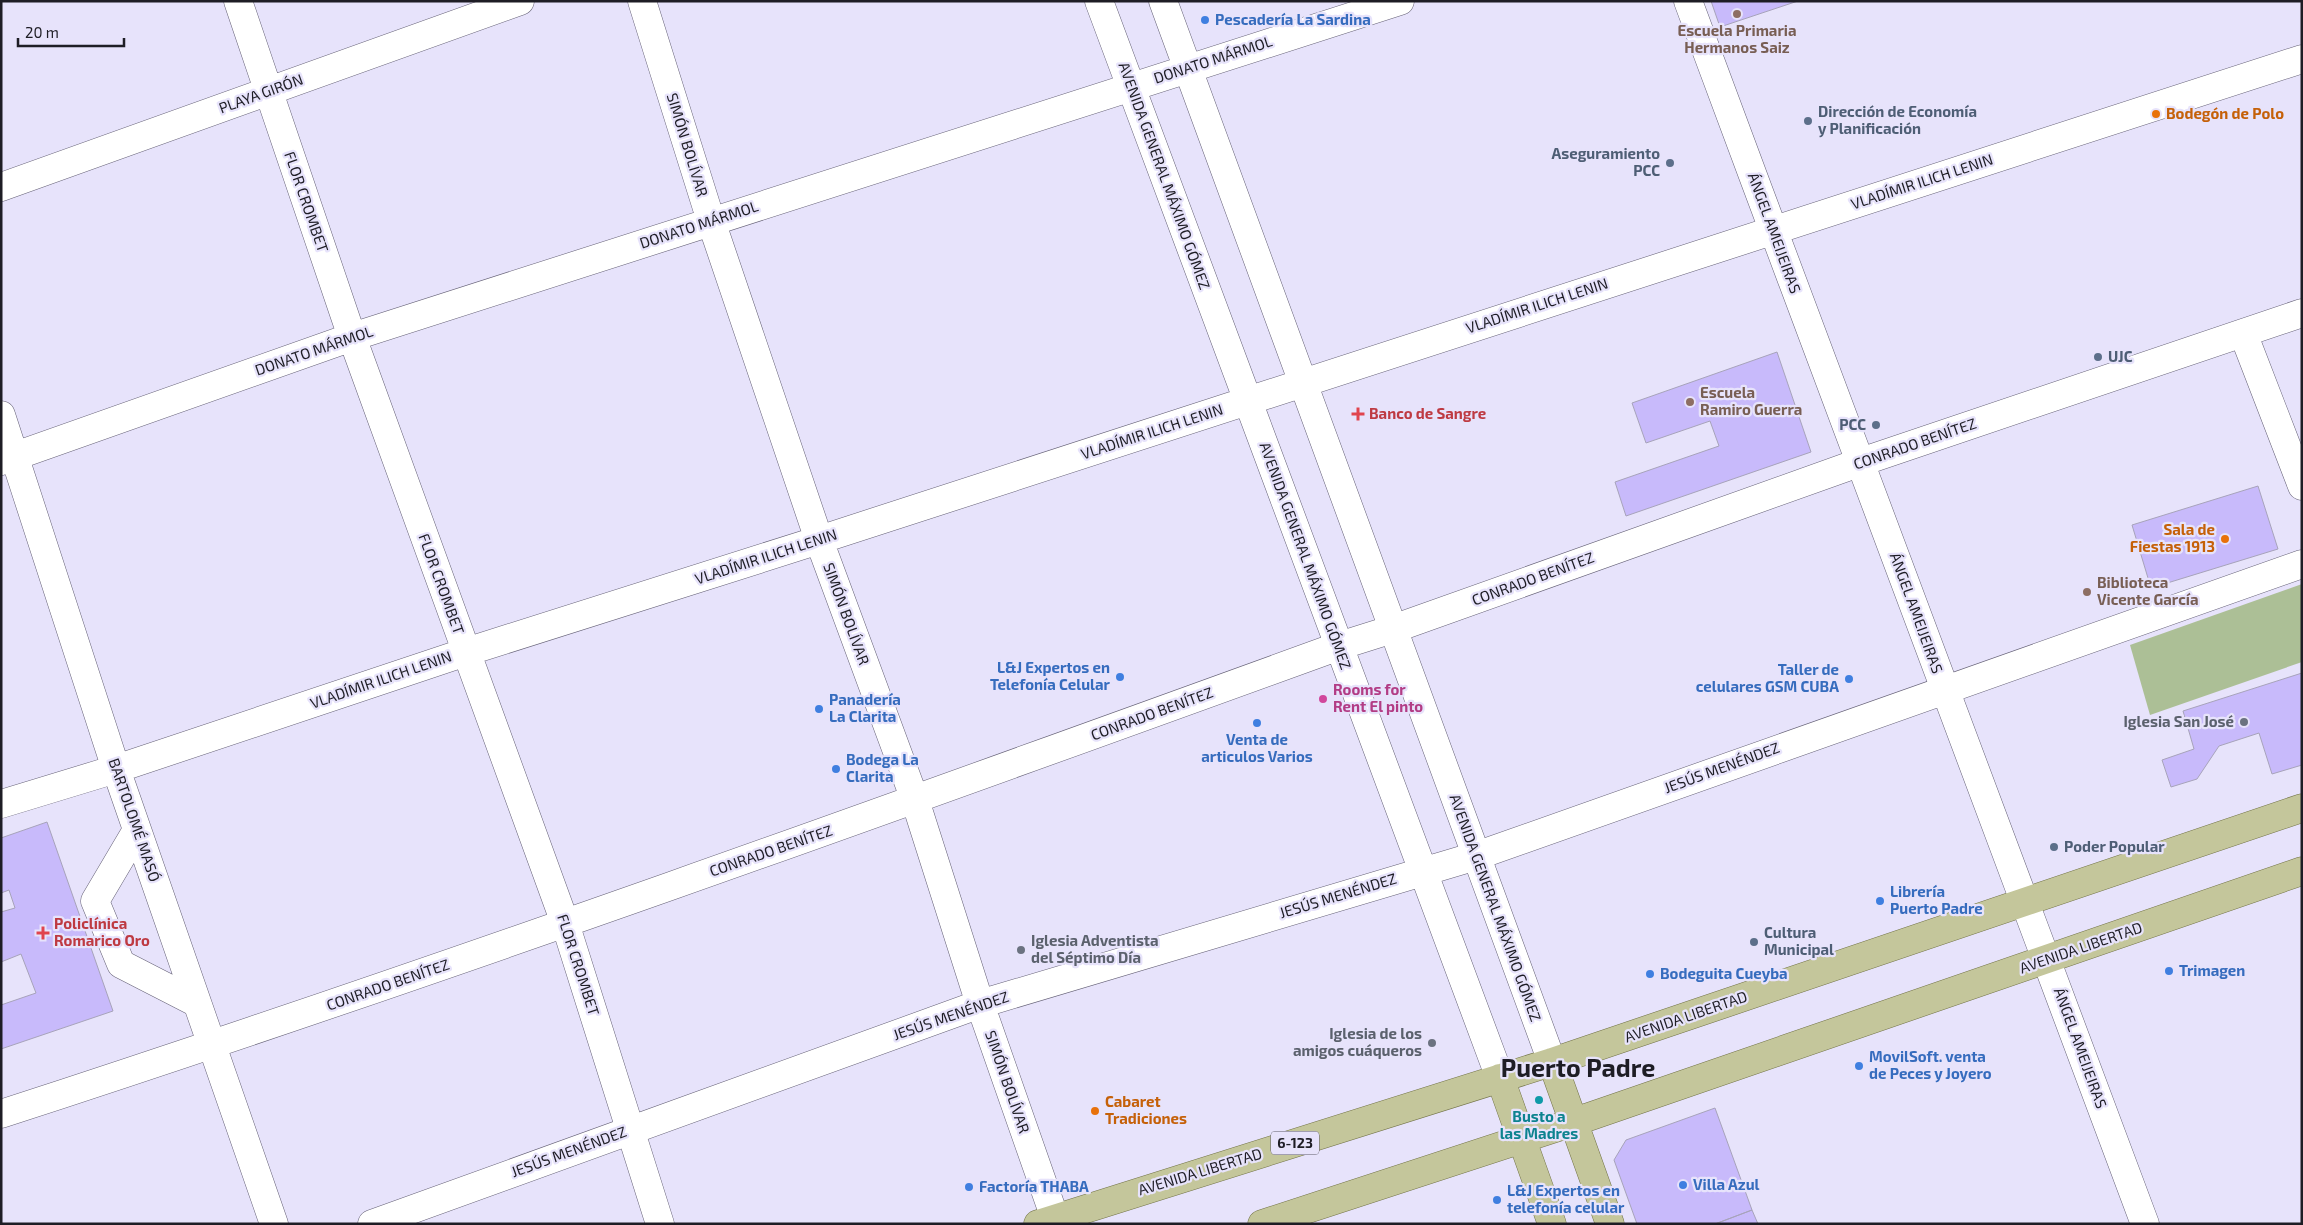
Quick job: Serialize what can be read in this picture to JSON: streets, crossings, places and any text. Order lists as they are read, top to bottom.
{
  "streets": {
    "main road": ["AVENIDA GENERAL MÁXIMO GÓMEZ", "AVENIDA LIBERTAD", "6-123"],
    "street": [
      "DONATO MÁRMOL",
      "PLAYA GIRÓN",
      "SIMÓN BOLÍVAR",
      "VLADÍMIR ILICH LENIN",
      "FLOR CROMBET",
      "ÁNGEL AMEIJEIRAS",
      "CONRADO BENÍTEZ",
      "JESÚS MENÉNDEZ",
      "BARTOLOMÉ MASÓ"
    ]
  },
  "crossings": [
    ["DONATO MÁRMOL", "SIMÓN BOLÍVAR"],
    ["DONATO MÁRMOL", "AVENIDA GENERAL MÁXIMO GÓMEZ"],
    ["DONATO MÁRMOL", "FLOR CROMBET"],
    ["DONATO MÁRMOL", "BARTOLOMÉ MASÓ"],
    ["PLAYA GIRÓN", "FLOR CROMBET"],
    ["SIMÓN BOLÍVAR", "VLADÍMIR ILICH LENIN"],
    ["SIMÓN BOLÍVAR", "CONRADO BENÍTEZ"],
    ["SIMÓN BOLÍVAR", "JESÚS MENÉNDEZ"],
    ["SIMÓN BOLÍVAR", "AVENIDA LIBERTAD"],
    ["AVENIDA GENERAL MÁXIMO GÓMEZ", "VLADÍMIR ILICH LENIN"],
    ["AVENIDA GENERAL MÁXIMO GÓMEZ", "CONRADO BENÍTEZ"],
    ["AVENIDA GENERAL MÁXIMO GÓMEZ", "JESÚS MENÉNDEZ"],
    ["AVENIDA GENERAL MÁXIMO GÓMEZ", "AVENIDA LIBERTAD"],
    ["VLADÍMIR ILICH LENIN", "FLOR CROMBET"],
    ["VLADÍMIR ILICH LENIN", "ÁNGEL AMEIJEIRAS"],
    ["VLADÍMIR ILICH LENIN", "BARTOLOMÉ MASÓ"],
    ["FLOR CROMBET", "CONRADO BENÍTEZ"],
    ["FLOR CROMBET", "JESÚS MENÉNDEZ"],
    ["ÁNGEL AMEIJEIRAS", "CONRADO BENÍTEZ"],
    ["ÁNGEL AMEIJEIRAS", "JESÚS MENÉNDEZ"],
    ["ÁNGEL AMEIJEIRAS", "AVENIDA LIBERTAD"],
    ["CONRADO BENÍTEZ", "BARTOLOMÉ MASÓ"]
  ],
  "districts": ["Puerto Padre"],
  "places": {
    "other": [
      "Escuela Primaria Hermanos Saiz",
      "Pescadería La Sardina",
      "Bodegón de Polo",
      "Dirección de Economía y Planificación",
      "Aseguramiento PCC",
      "UJC",
      "Escuela Ramiro Guerra",
      "PCC",
      "Sala de Fiestas 1913",
      "Biblioteca Vicente García",
      "L&J Expertos en Telefonía Celular",
      "Taller de celulares GSM CUBA",
      "Rooms for Rent El pinto",
      "Panadería La Clarita",
      "Iglesia San José",
      "Venta de articulos Varios",
      "Bodega La Clarita",
      "Poder Popular",
      "Librería Puerto Padre",
      "Cultura Municipal",
      "Iglesia Adventista del Séptimo Día",
      "Trimagen",
      "Bodeguita Cueyba",
      "Iglesia de los amigos cuáqueros",
      "MovilSoft. venta de Peces y Joyero",
      "Busto a las Madres",
      "Cabaret Tradiciones",
      "Villa Azul",
      "Factoría THABA",
      "L&J Expertos en telefonía celular"
    ],
    "health": ["Banco de Sangre", "Policlínica Romarico Oro"]
  },
  "scale_bar": "20 m"
}
